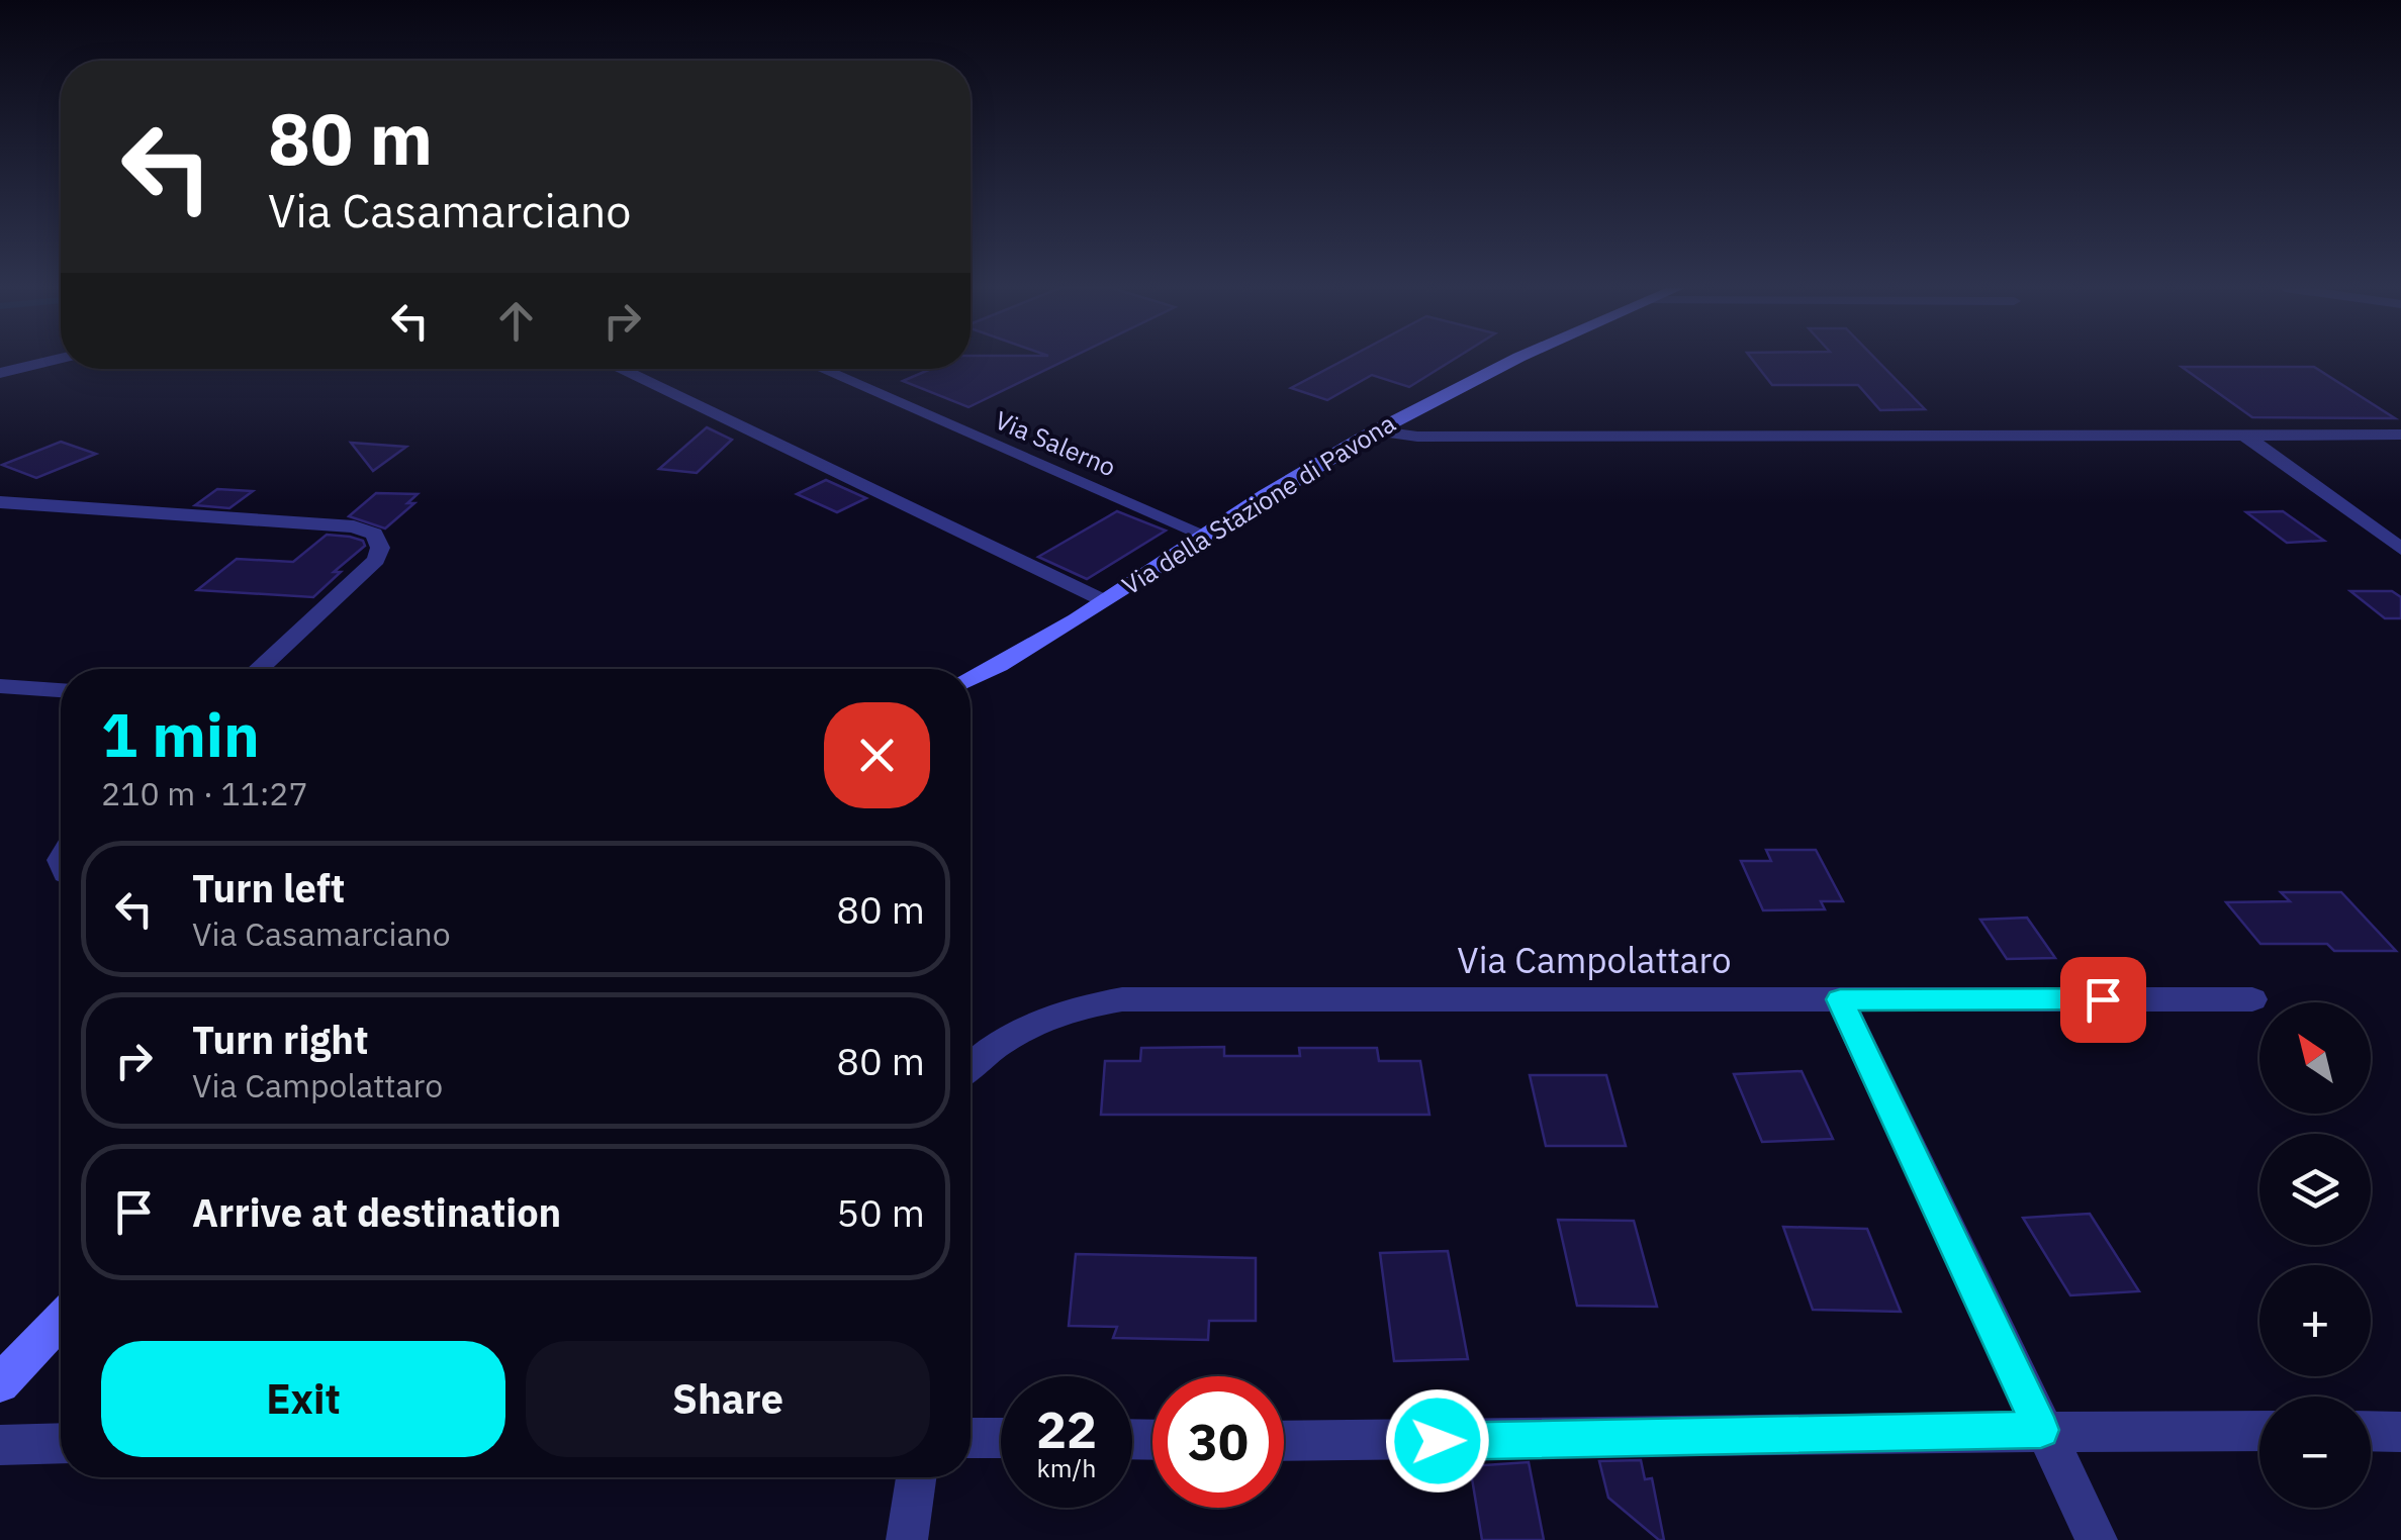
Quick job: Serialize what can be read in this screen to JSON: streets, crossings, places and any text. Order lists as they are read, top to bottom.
{
  "streets": {
    "main road": ["Via della Stazione di Pavona"],
    "street": ["Via Salerno", "Via Campolattaro"]
  },
  "crossings": [
    ["Via Salerno", "Via della Stazione di Pavona"]
  ],
  "north": "top left",
  "page": {
    "turn": ["80 m", "Via Casamarciano"],
    "heading": ["1 min", "210 m · 11:27"],
    "list": [
      {
        "name": "Turn left",
        "note": "Via Casamarciano",
        "value": "80 m"
      },
      {
        "name": "Turn right",
        "note": "Via Campolattaro",
        "value": "80 m"
      },
      {
        "name": "Arrive at destination",
        "value": "50 m"
      }
    ],
    "map_buttons": ["+", "−"],
    "buttons": ["Exit", "Share"],
    "speed": "22 km/h",
    "limit": "30"
  }
}
